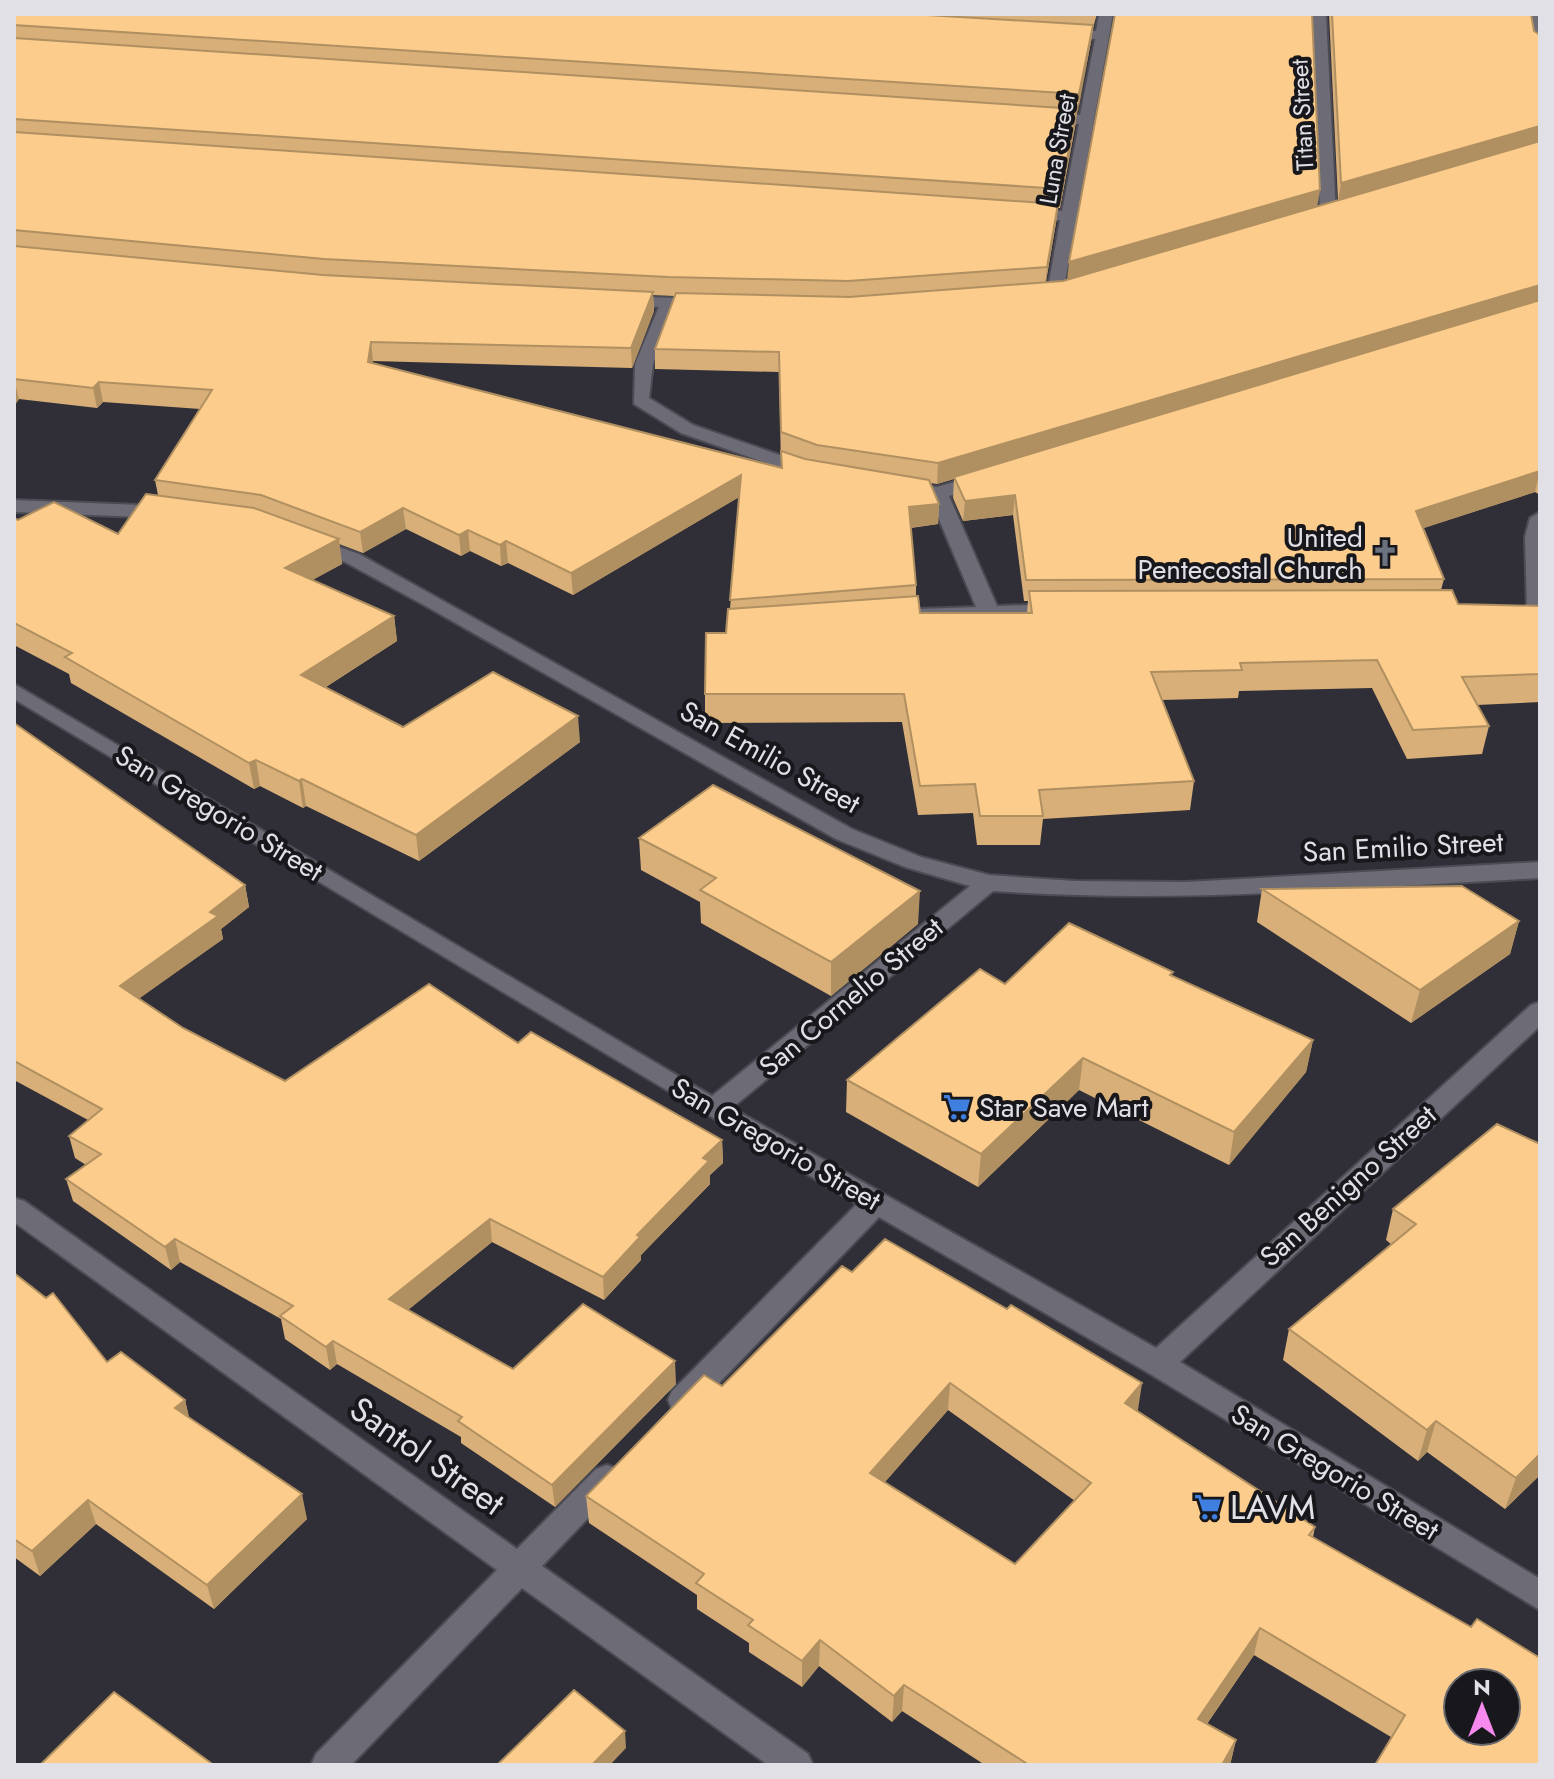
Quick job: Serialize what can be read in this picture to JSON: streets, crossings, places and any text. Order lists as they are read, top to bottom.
{
  "streets": {
    "street": [
      "Titan Street",
      "Luna Street",
      "San Emilio Street",
      "San Gregorio Street",
      "San Cornelio Street",
      "San Benigno Street",
      "Santol Street"
    ]
  },
  "crossings": [
    ["San Emilio Street", "San Cornelio Street"],
    ["San Gregorio Street", "San Cornelio Street"],
    ["San Gregorio Street", "San Benigno Street"]
  ],
  "places": {
    "church": ["United Pentecostal Church"],
    "supermarket": ["Star Save Mart", "LAVM"]
  },
  "north": "top"
}
